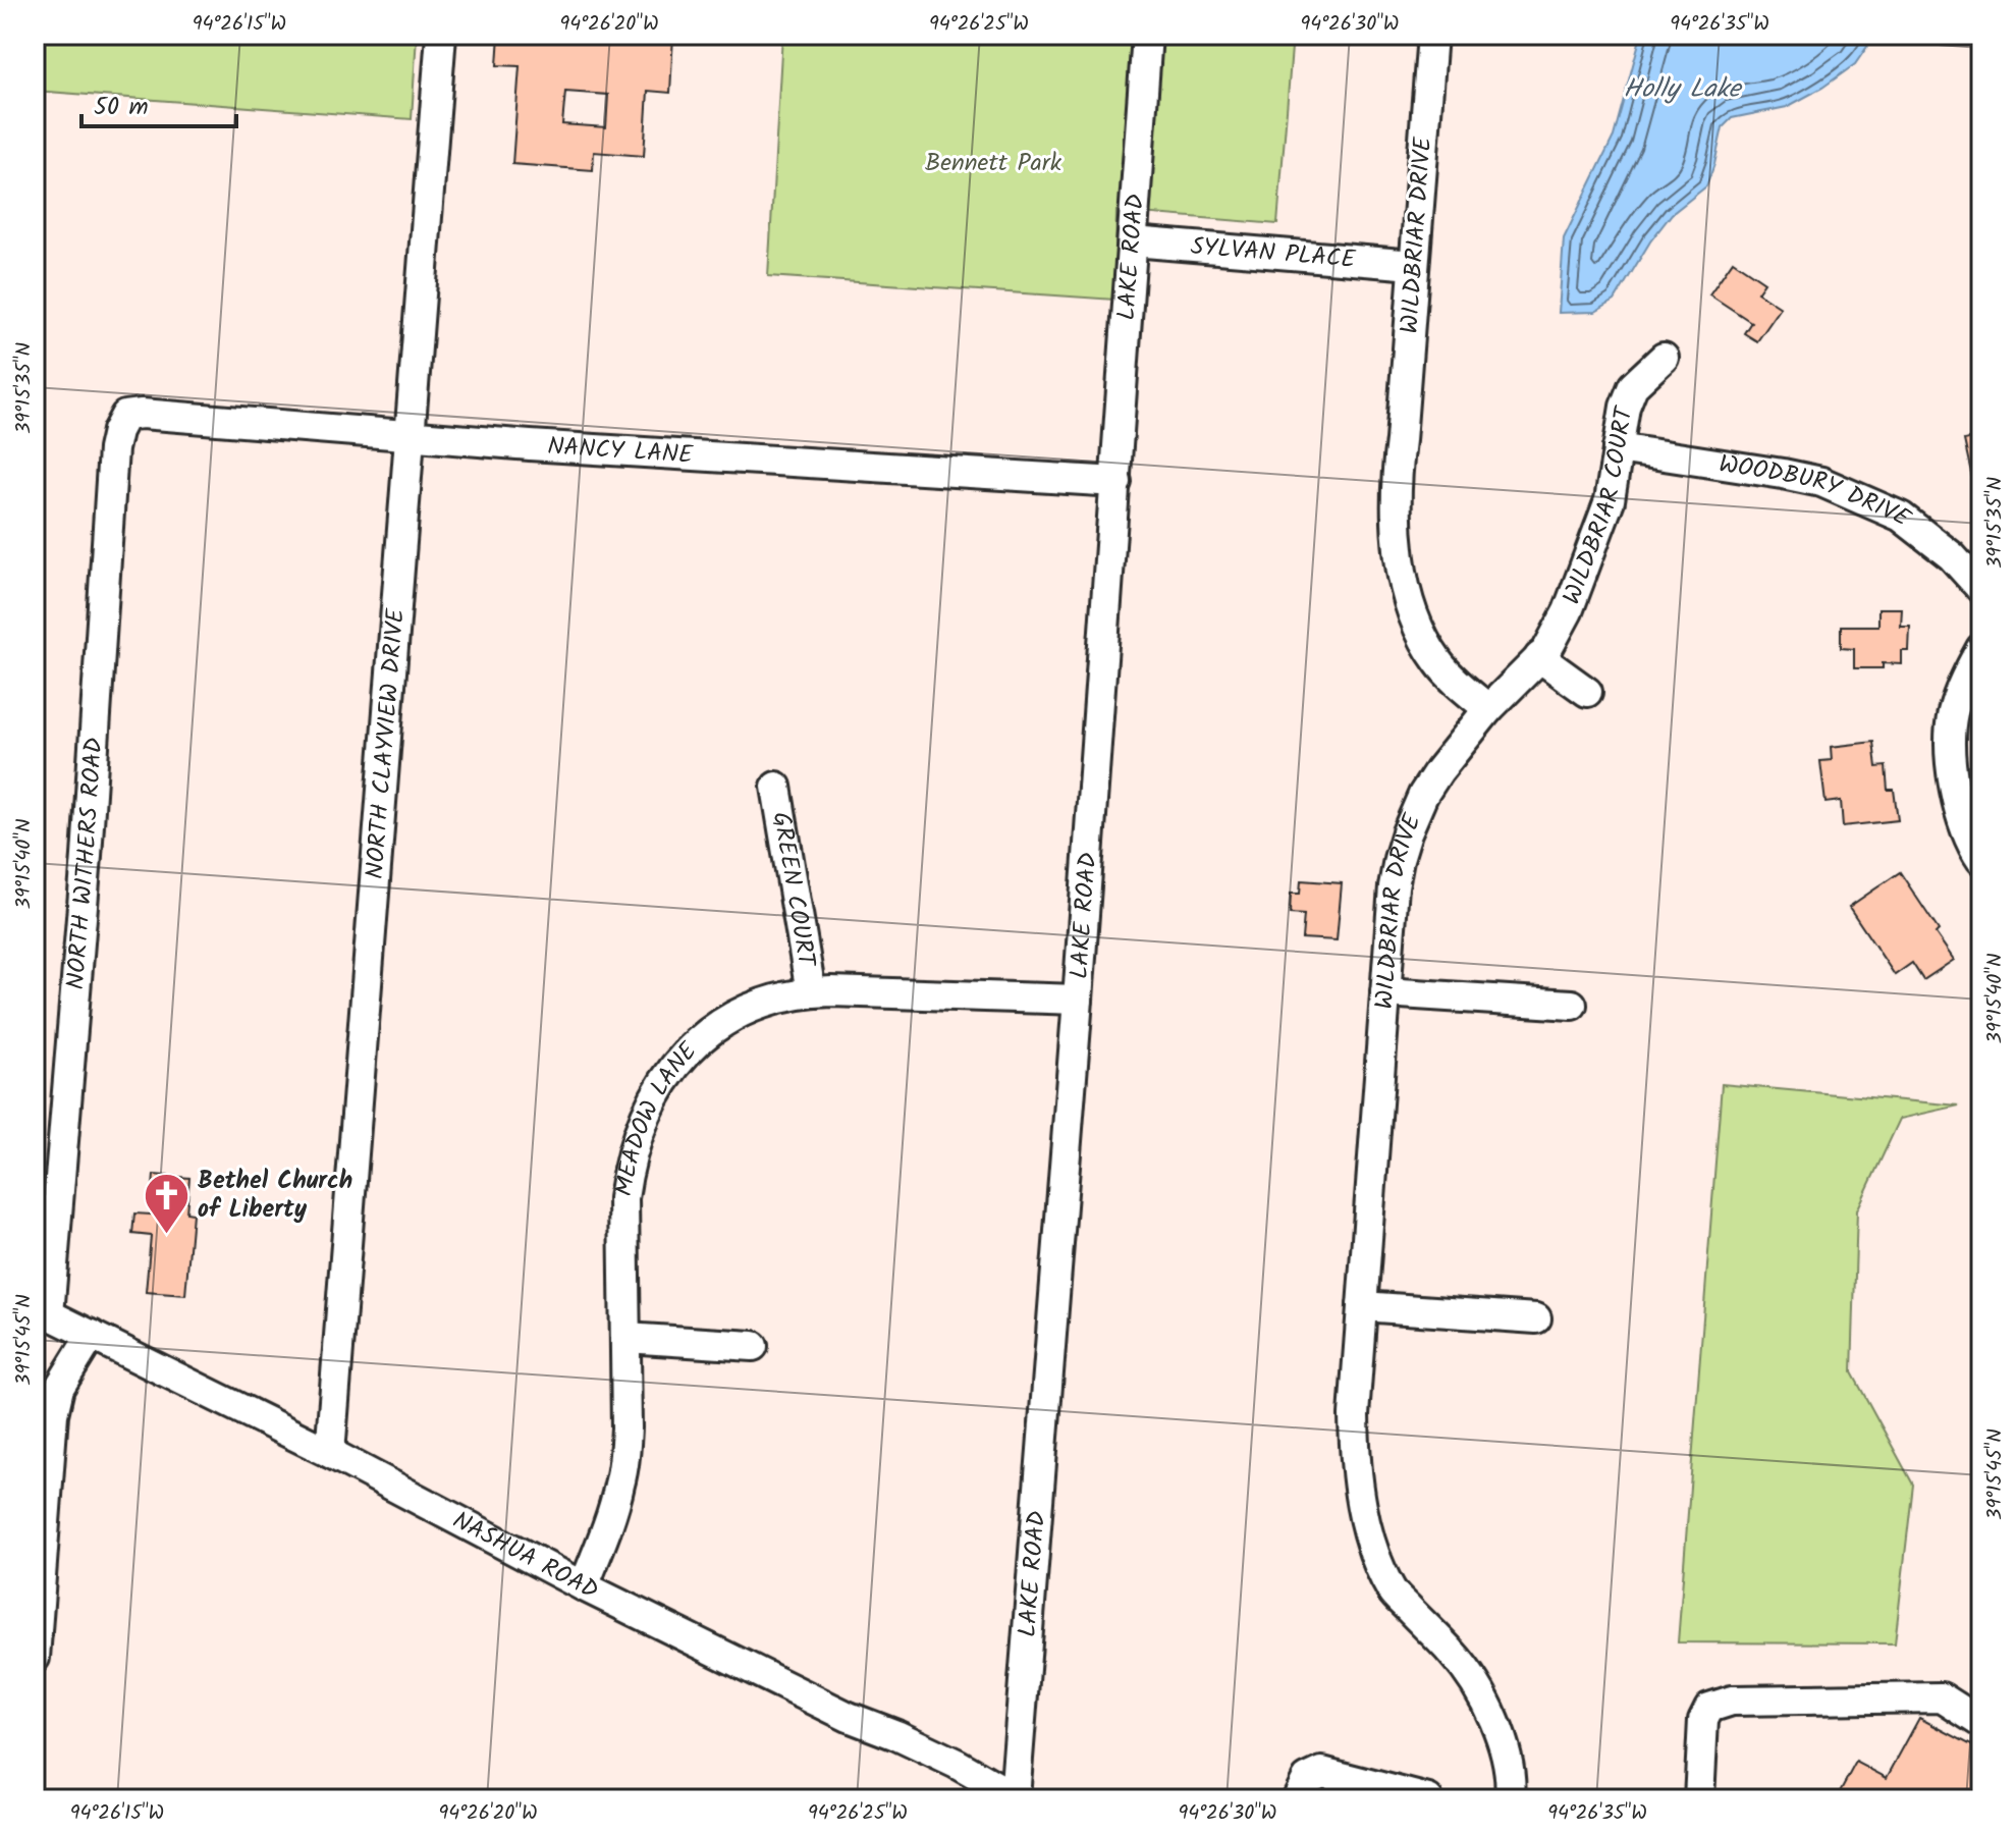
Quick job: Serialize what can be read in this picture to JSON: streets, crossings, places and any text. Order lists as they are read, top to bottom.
{
  "streets": {
    "street": [
      "WILDBRIAR DRIVE",
      "SYLVAN PLACE",
      "LAKE ROAD",
      "NANCY LANE",
      "WOODBURY DRIVE",
      "WILDBRIAR COURT",
      "NORTH CLAYVIEW DRIVE",
      "NORTH WITHERS ROAD",
      "GREEN COURT",
      "MEADOW LANE",
      "NASHUA ROAD"
    ]
  },
  "crossings": [
    ["WILDBRIAR DRIVE", "SYLVAN PLACE"],
    ["WILDBRIAR DRIVE", "WILDBRIAR COURT"],
    ["SYLVAN PLACE", "LAKE ROAD"],
    ["LAKE ROAD", "NANCY LANE"],
    ["LAKE ROAD", "MEADOW LANE"],
    ["LAKE ROAD", "NASHUA ROAD"],
    ["NANCY LANE", "NORTH CLAYVIEW DRIVE"],
    ["NANCY LANE", "NORTH WITHERS ROAD"],
    ["WOODBURY DRIVE", "WILDBRIAR COURT"],
    ["NORTH CLAYVIEW DRIVE", "NASHUA ROAD"],
    ["NORTH WITHERS ROAD", "NASHUA ROAD"],
    ["GREEN COURT", "MEADOW LANE"],
    ["MEADOW LANE", "NASHUA ROAD"]
  ],
  "water": ["Holly Lake"],
  "parks": ["Bennett Park"],
  "places": {
    "church": ["Bethel Church of Liberty"]
  },
  "scale_bar": "50 m",
  "coordinates": [
    "94°26'15\"W",
    "94°26'20\"W",
    "94°26'25\"W",
    "94°26'30\"W",
    "94°26'35\"W",
    "39°15'35\"N",
    "39°15'40\"N",
    "39°15'45\"N"
  ]
}
